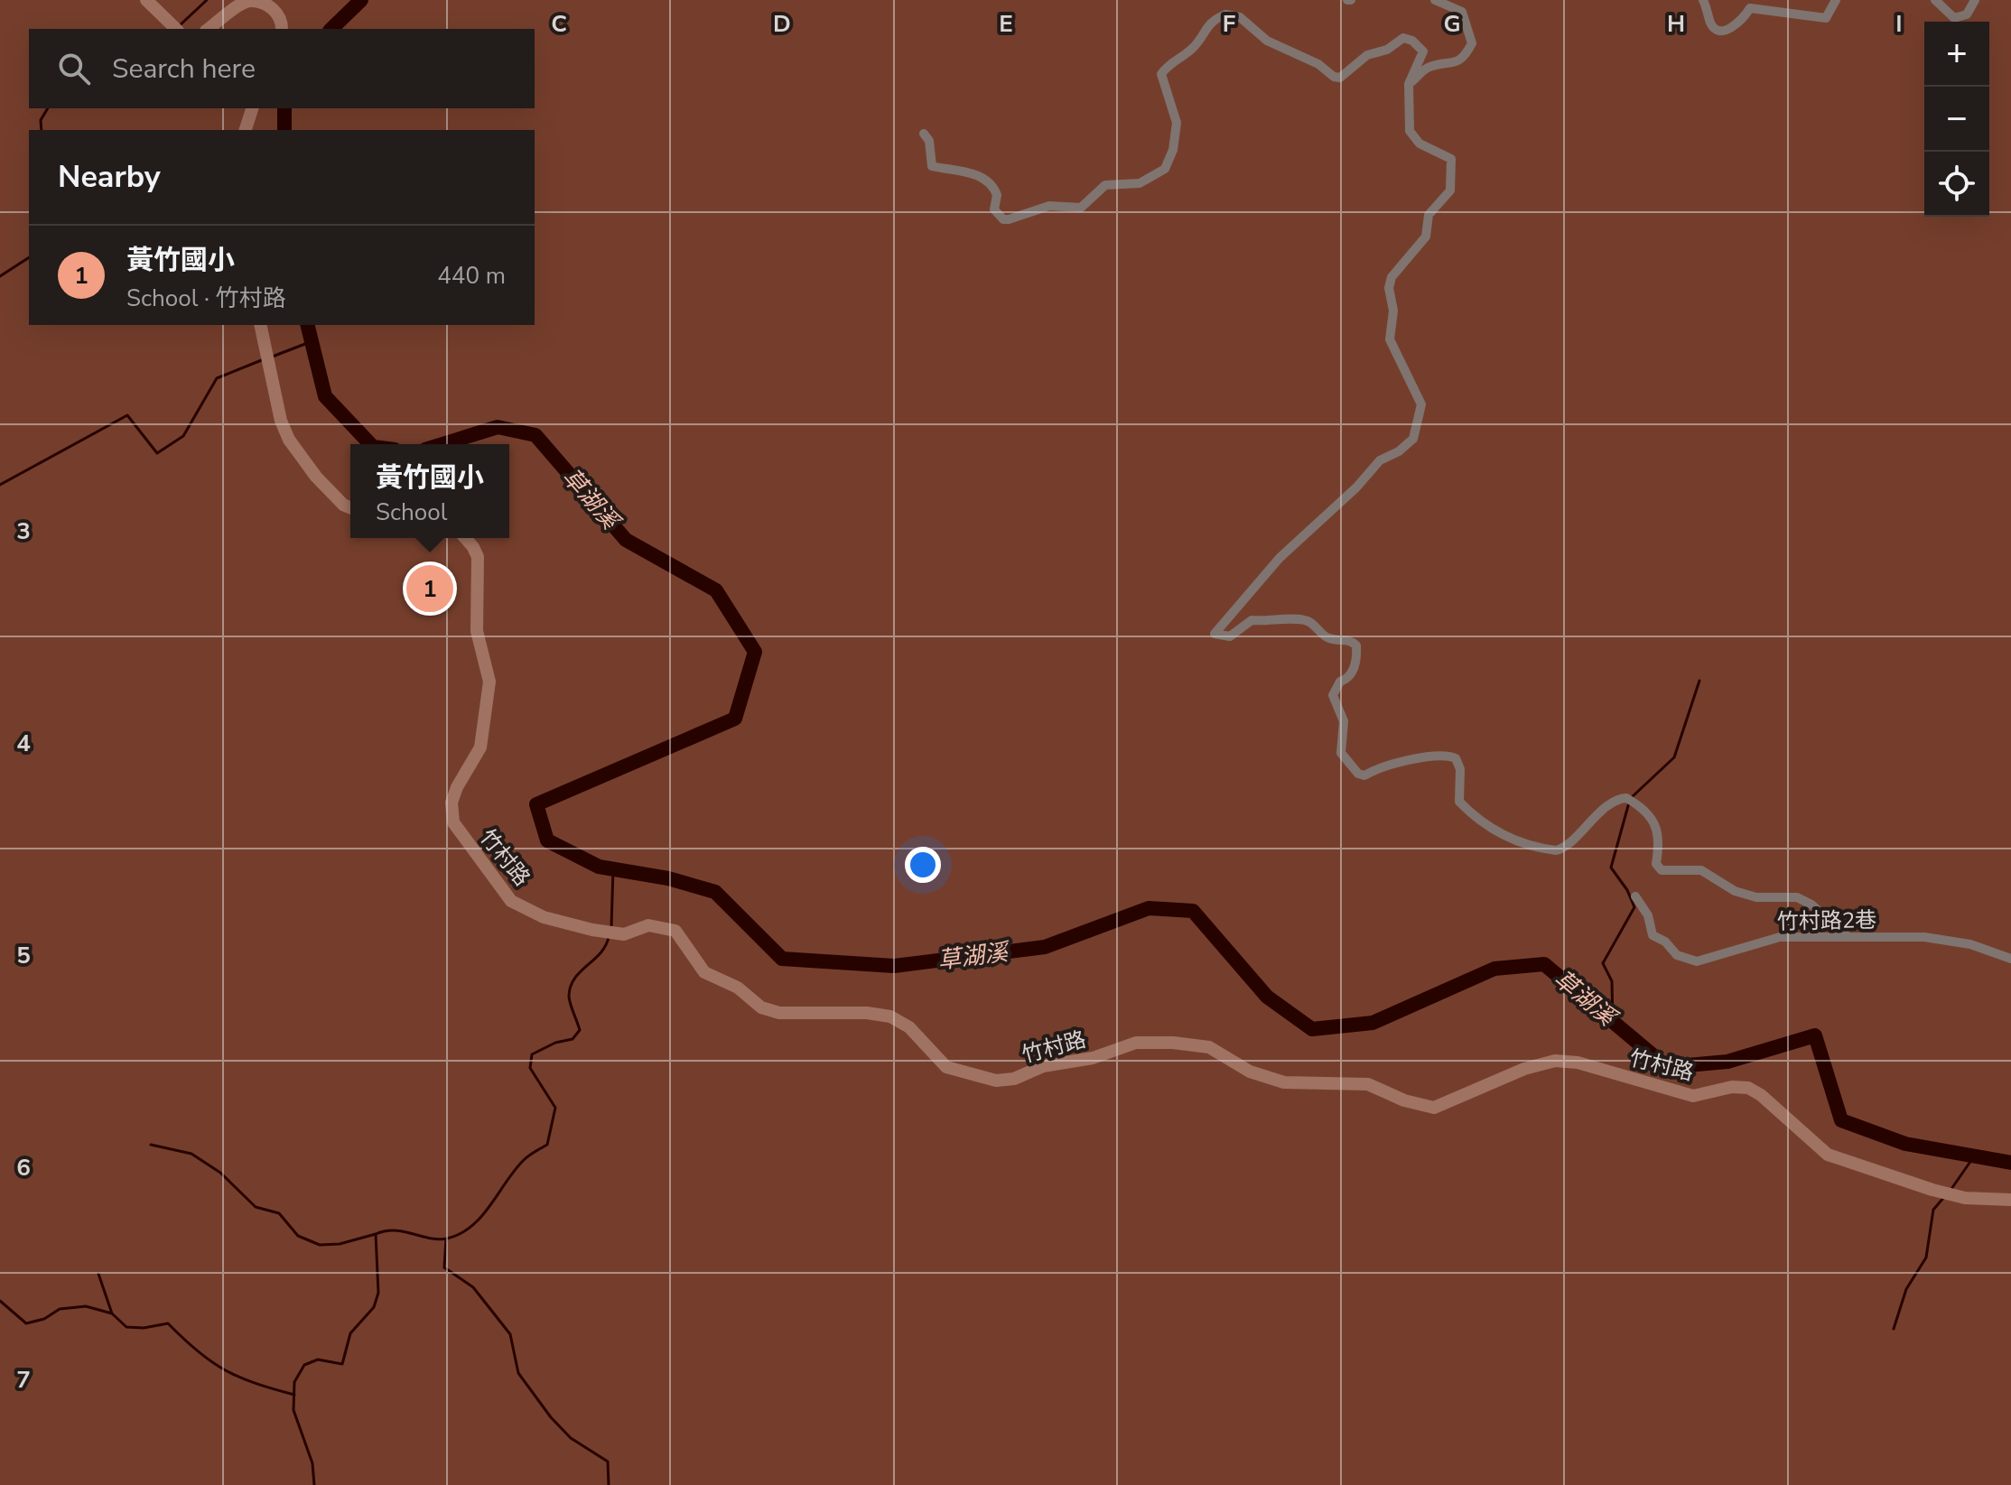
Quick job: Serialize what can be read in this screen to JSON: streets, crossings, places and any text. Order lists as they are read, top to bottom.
{
  "streets": {
    "street": ["竹村路", "竹村路2巷"]
  },
  "water": ["草湖溪"],
  "page": {
    "map_buttons": ["+", "−"],
    "search": "Search here",
    "heading": "Nearby",
    "list": [
      {
        "mark": "1",
        "name": "黃竹國小",
        "note": "School · 竹村路",
        "value": "440 m"
      }
    ],
    "popup": ["黃竹國小", "School"],
    "pins": "1"
  },
  "grid": {
    "columns": [
      "C",
      "D",
      "E",
      "F",
      "G",
      "H",
      "I"
    ],
    "rows": [
      "3",
      "4",
      "5",
      "6",
      "7"
    ]
  }
}
